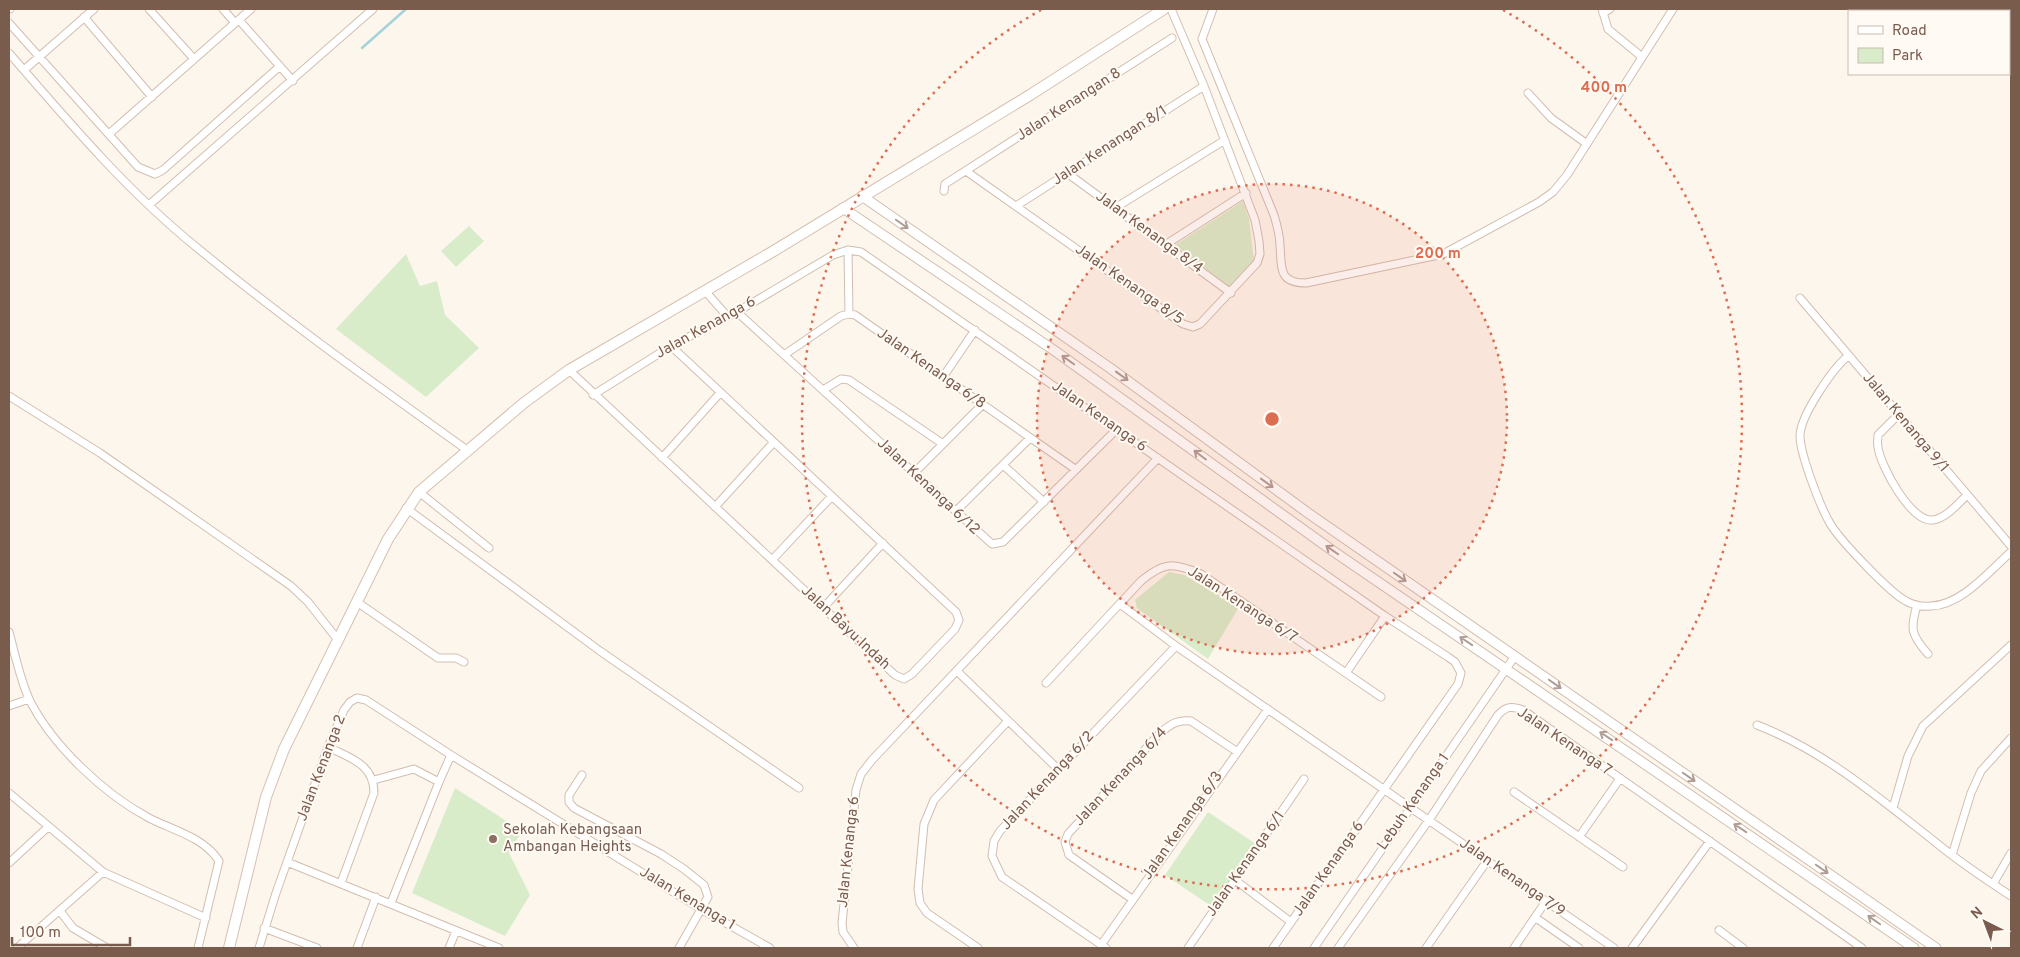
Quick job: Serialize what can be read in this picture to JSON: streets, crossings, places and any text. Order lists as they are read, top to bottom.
{
  "streets": {
    "street": [
      "Jalan Kenangan 8",
      "Jalan Kenangan 8/1",
      "Jalan Kenanga 8/4",
      "Jalan Kenanga 8/5",
      "Jalan Kenanga 6",
      "Jalan Kenanga 6/8",
      "Jalan Kenanga 9/1",
      "Jalan Kenanga 6/12",
      "Jalan Kenanga 6/7",
      "Jalan Bayu Indah",
      "Jalan Kenanga 7",
      "Jalan Kenanga 2",
      "Jalan Kenanga 6/4",
      "Jalan Kenanga 6/2",
      "Lebuh Kenanga 1",
      "Jalan Kenanga 6/3",
      "Jalan Kenanga 6/1",
      "Jalan Kenanga 7/9",
      "Jalan Kenanga 1"
    ]
  },
  "crossings": [
    ["Jalan Kenangan 8", "Jalan Kenanga 8/5"],
    ["Jalan Kenangan 8/1", "Jalan Kenanga 8/4"],
    ["Jalan Kenangan 8/1", "Jalan Kenanga 8/5"],
    ["Jalan Kenanga 8/4", "Jalan Kenanga 8/5"],
    ["Jalan Kenanga 6", "Jalan Kenanga 6/12"],
    ["Jalan Kenanga 6", "Jalan Bayu Indah"],
    ["Jalan Kenanga 6/8", "Jalan Kenanga 6/12"],
    ["Jalan Kenanga 7", "Jalan Kenanga 7/9"],
    ["Jalan Kenanga 2", "Jalan Kenanga 1"],
    ["Jalan Kenanga 6/4", "Jalan Kenanga 6/3"],
    ["Jalan Kenanga 6/2", "Jalan Kenanga 6/3"],
    ["Lebuh Kenanga 1", "Jalan Kenanga 7/9"]
  ],
  "places": ["Sekolah Kebangsaan Ambangan Heights"],
  "legend": ["Road", "Park"],
  "scale_bar": "100 m",
  "north": "top left",
  "rings": ["400 m", "200 m"]
}
